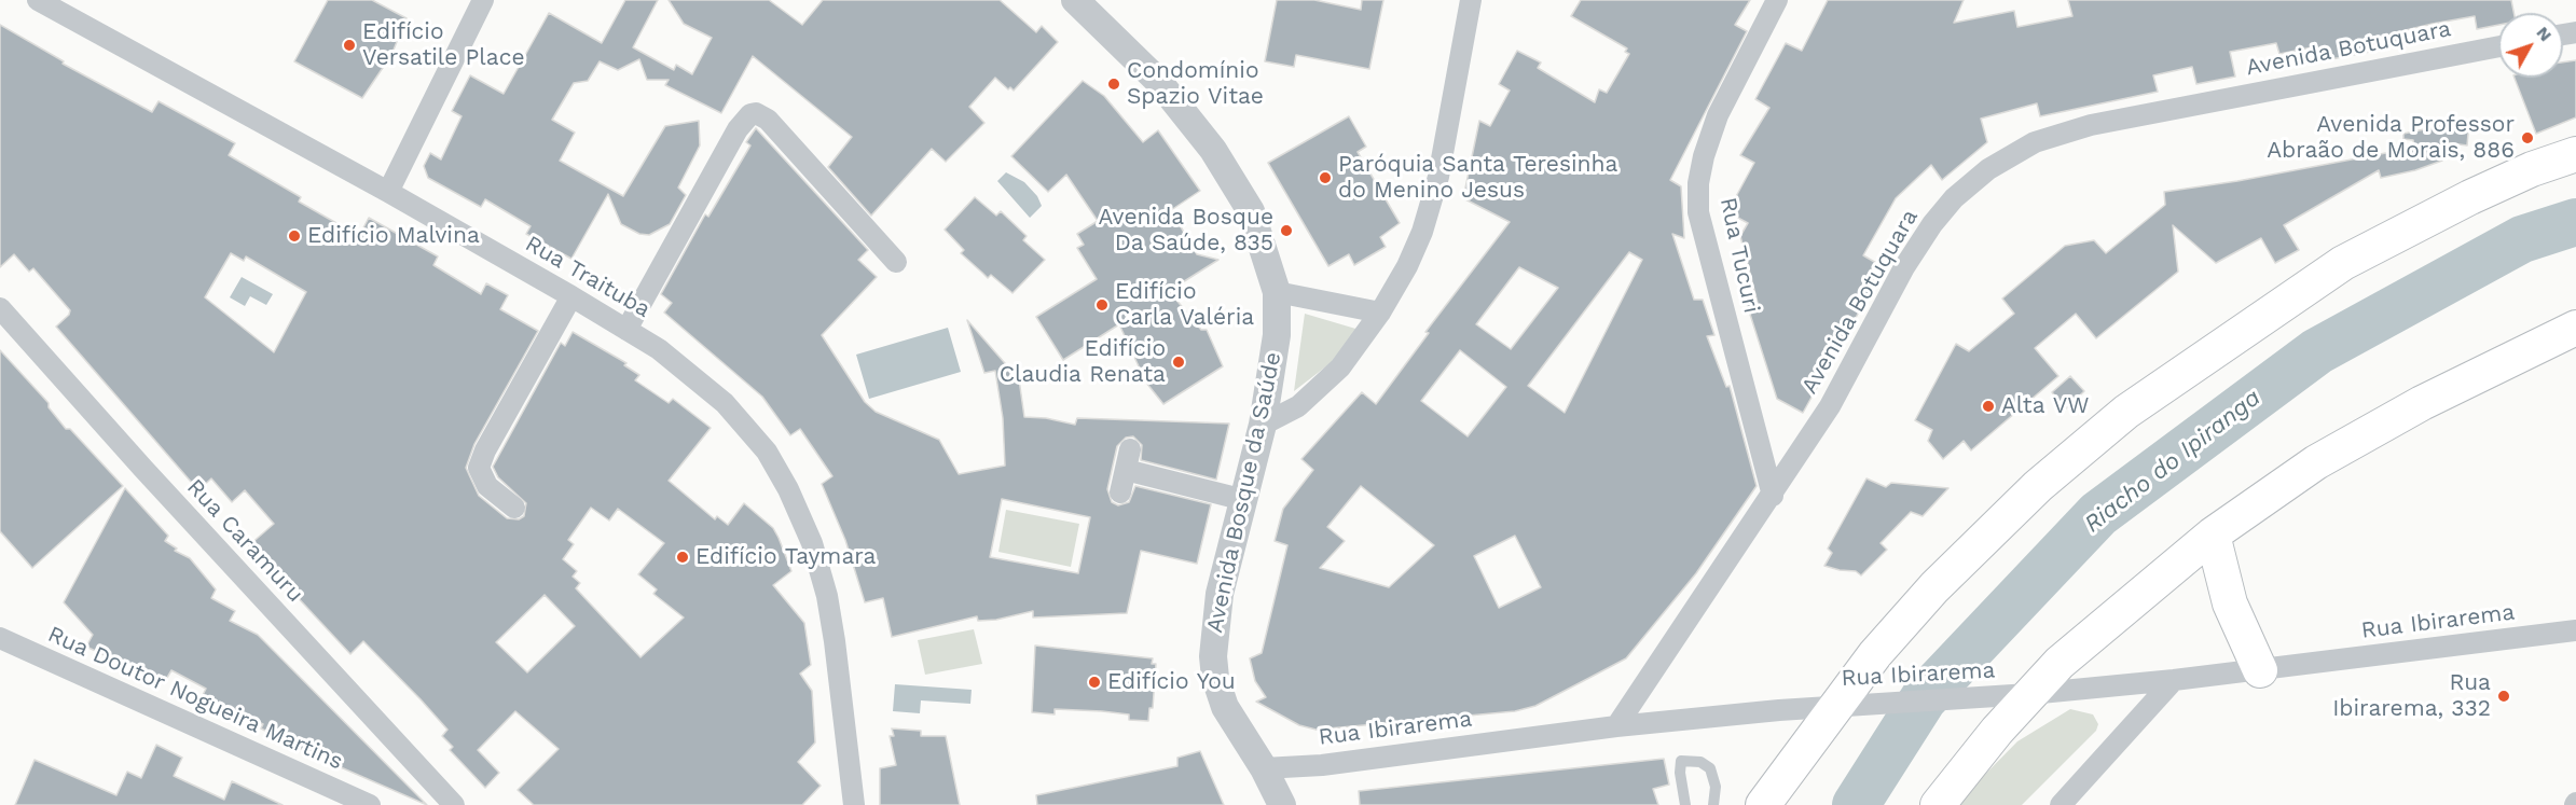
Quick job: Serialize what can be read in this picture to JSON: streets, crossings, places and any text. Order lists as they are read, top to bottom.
{
  "streets": {
    "street": [
      "Avenida Botuquara",
      "Rua Tucuri",
      "Rua Traituba",
      "Avenida Bosque da Saúde",
      "Rua Caramuru",
      "Rua Ibirarema",
      "Rua Doutor Nogueira Martins"
    ]
  },
  "crossings": [
    ["Avenida Botuquara", "Rua Tucuri"],
    ["Avenida Botuquara", "Rua Ibirarema"],
    ["Avenida Bosque da Saúde", "Rua Ibirarema"]
  ],
  "water": ["Riacho do Ipiranga"],
  "places": [
    "Edifício Versatile Place",
    "Condomínio Spazio Vitae",
    "Avenida Professor Abraão de Morais, 886",
    "Paróquia Santa Teresinha do Menino Jesus",
    "Avenida Bosque Da Saúde, 835",
    "Edifício Malvina",
    "Edifício Carla Valéria",
    "Edifício Claudia Renata",
    "Alta VW",
    "Edifício Taymara",
    "Edifício You",
    "Rua Ibirarema, 332"
  ],
  "north": "top right"
}
